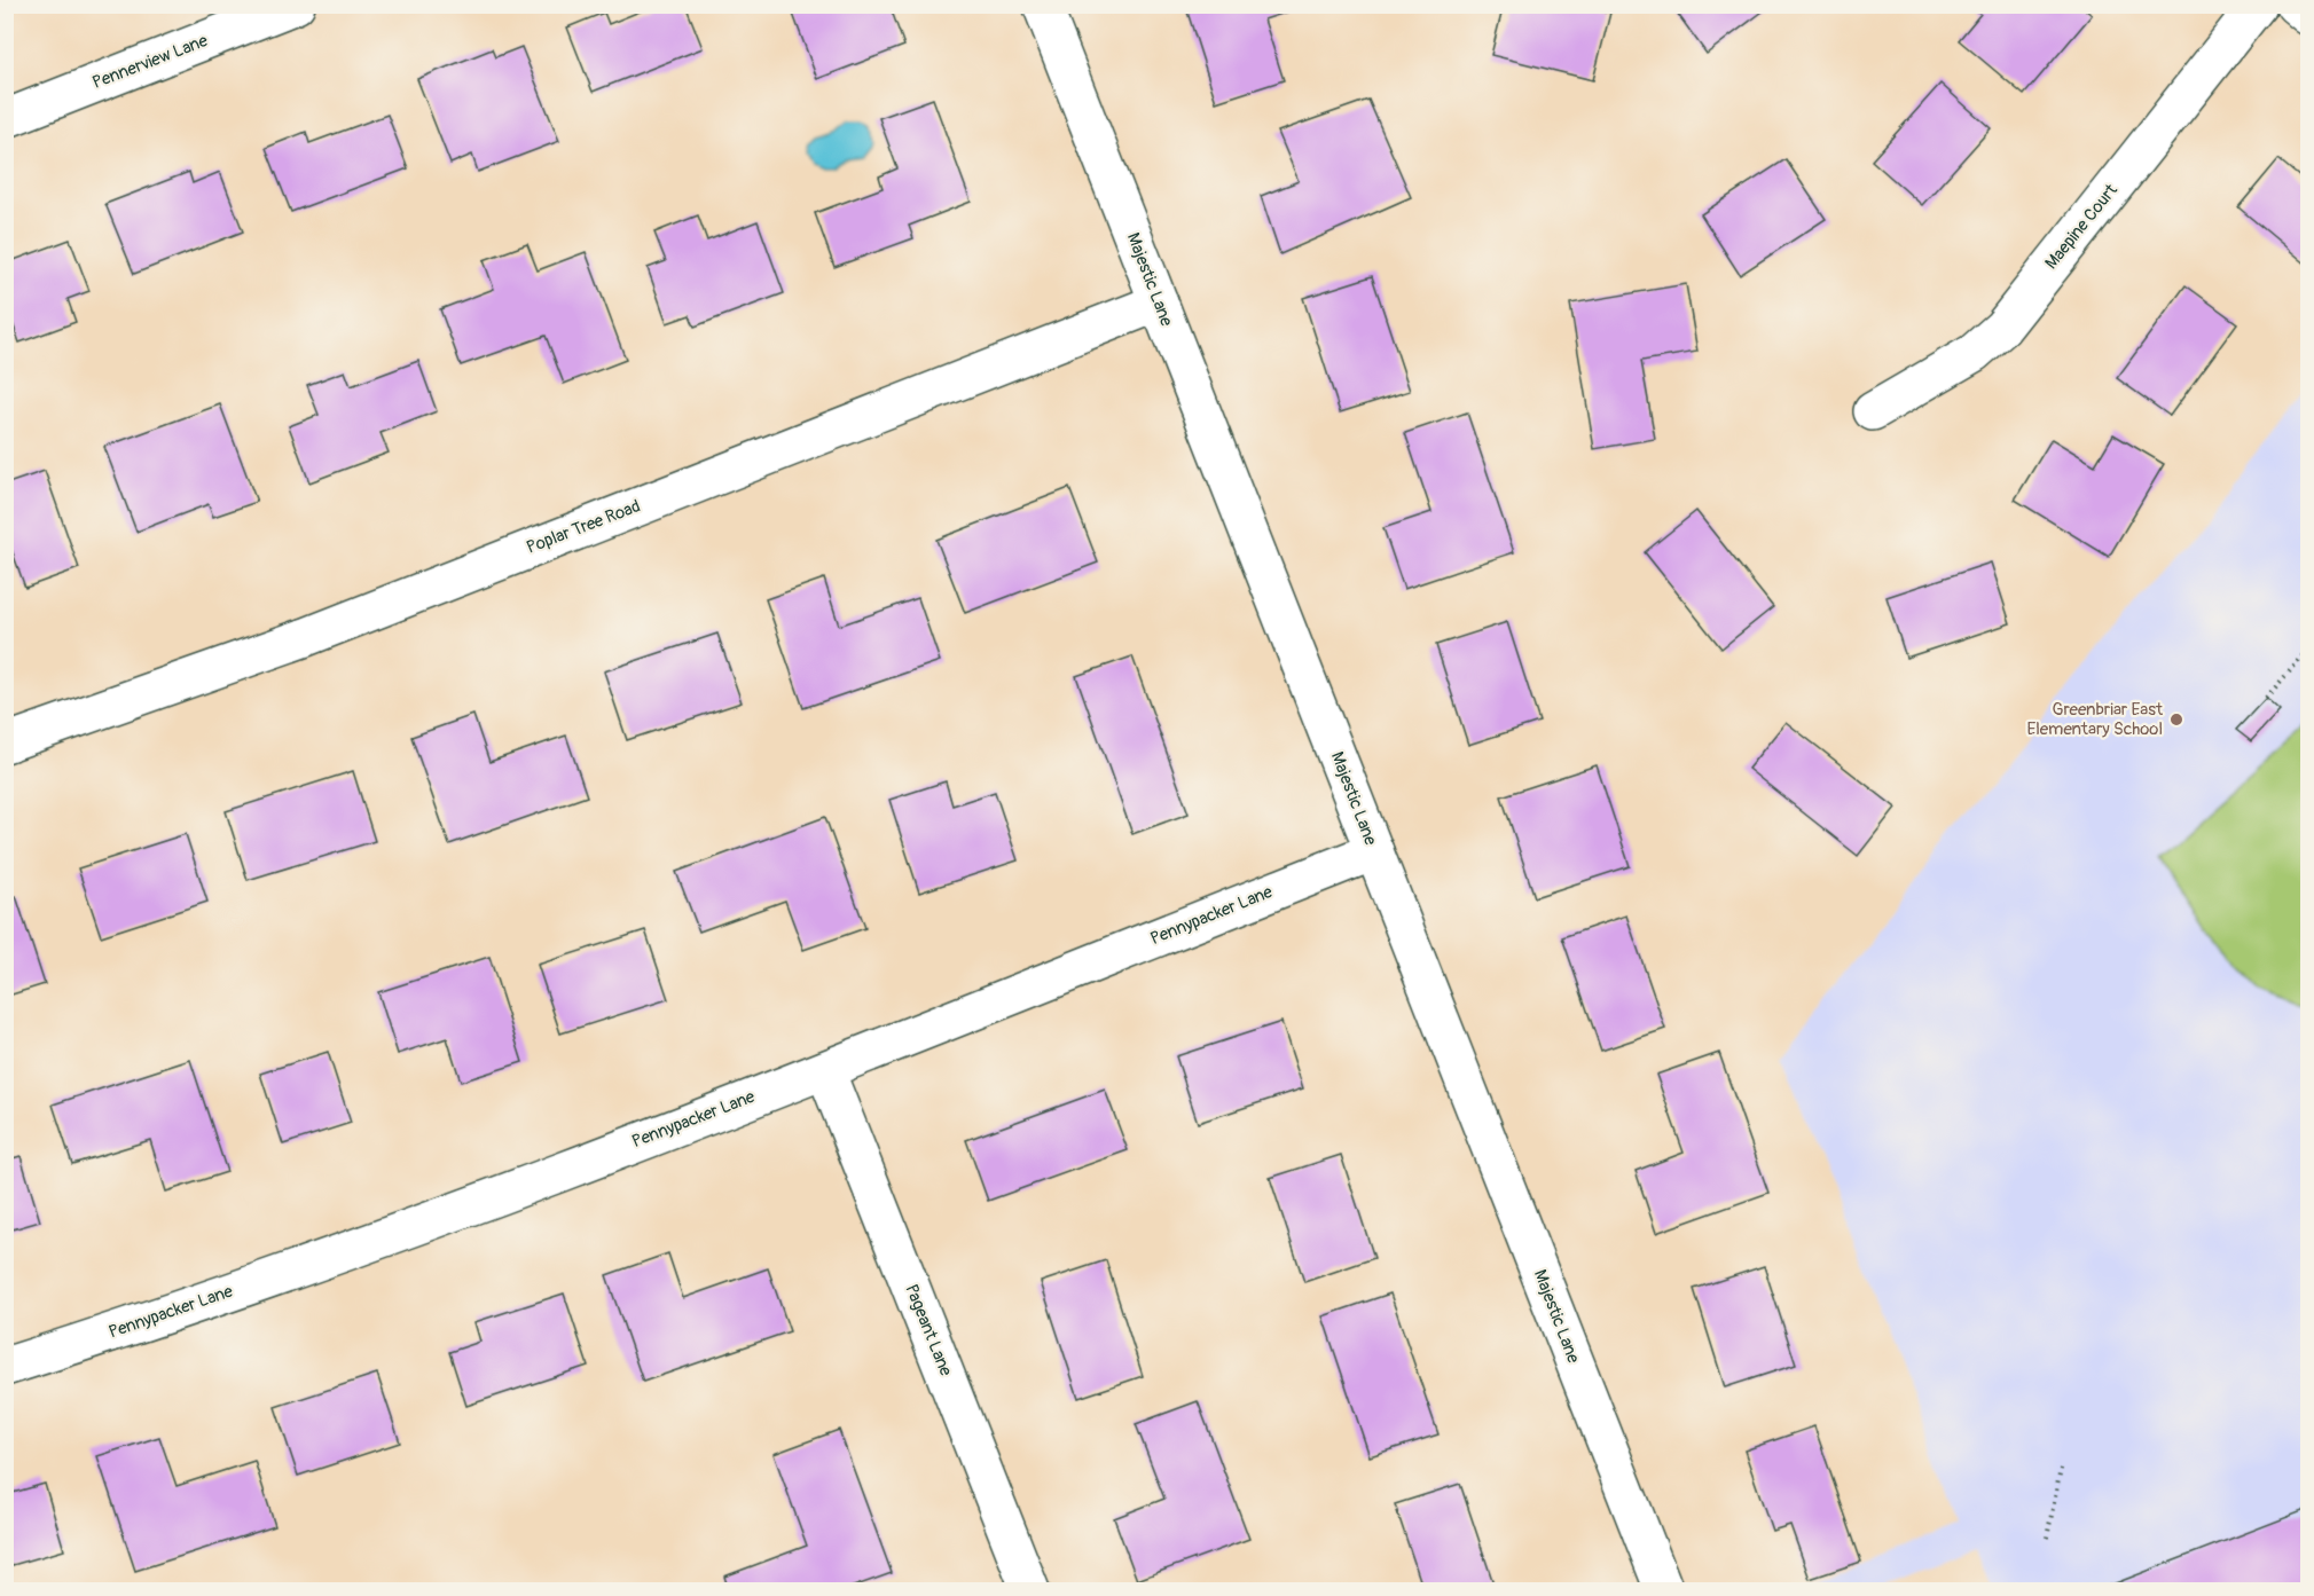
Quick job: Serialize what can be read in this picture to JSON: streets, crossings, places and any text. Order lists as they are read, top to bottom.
{
  "streets": {
    "street": [
      "Pennerview Lane",
      "Maepine Court",
      "Majestic Lane",
      "Poplar Tree Road",
      "Pennypacker Lane",
      "Pageant Lane"
    ]
  },
  "crossings": [
    ["Majestic Lane", "Poplar Tree Road"],
    ["Majestic Lane", "Pennypacker Lane"],
    ["Pennypacker Lane", "Pageant Lane"]
  ],
  "places": ["Greenbriar East Elementary School"]
}
